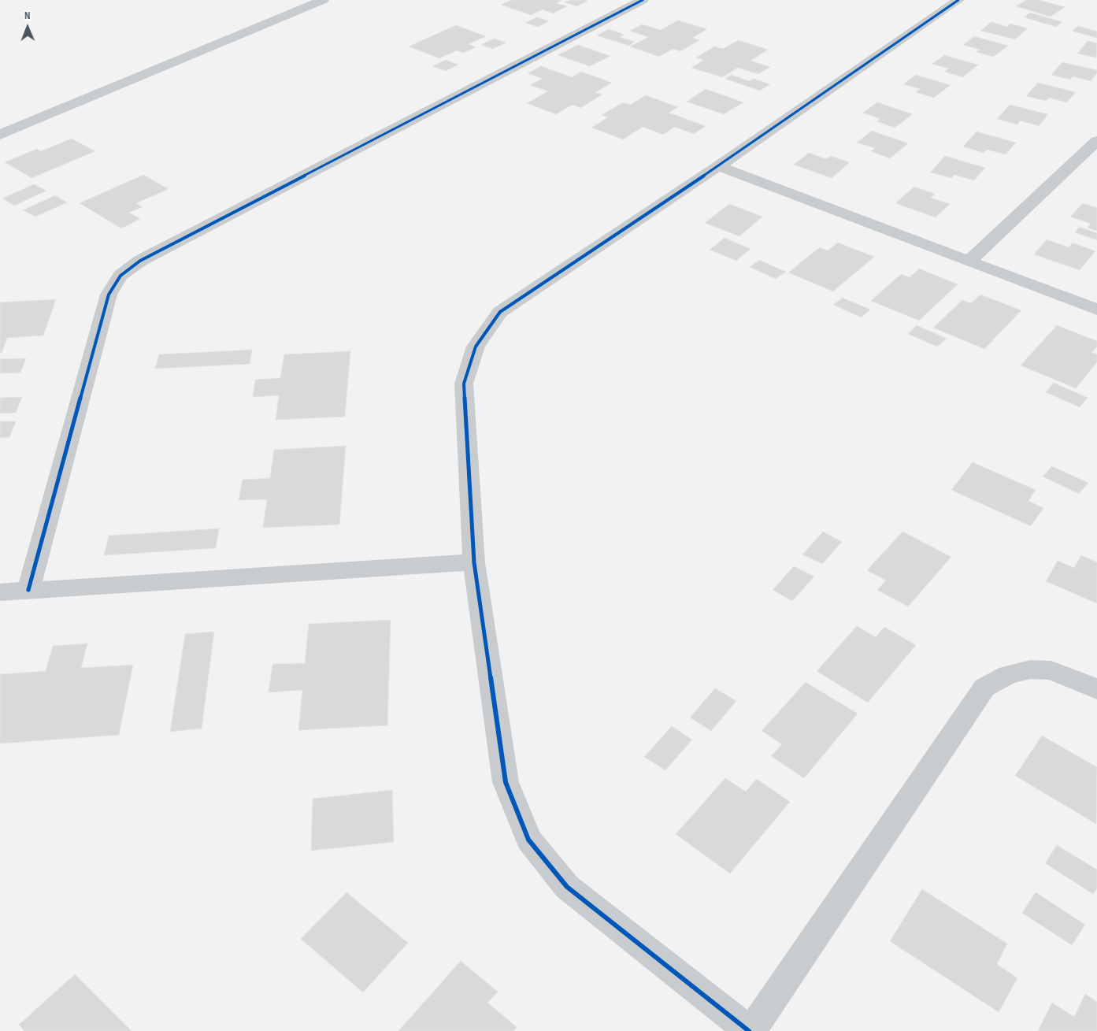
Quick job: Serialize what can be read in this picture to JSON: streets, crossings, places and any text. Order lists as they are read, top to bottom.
{
  "north": "top"
}
